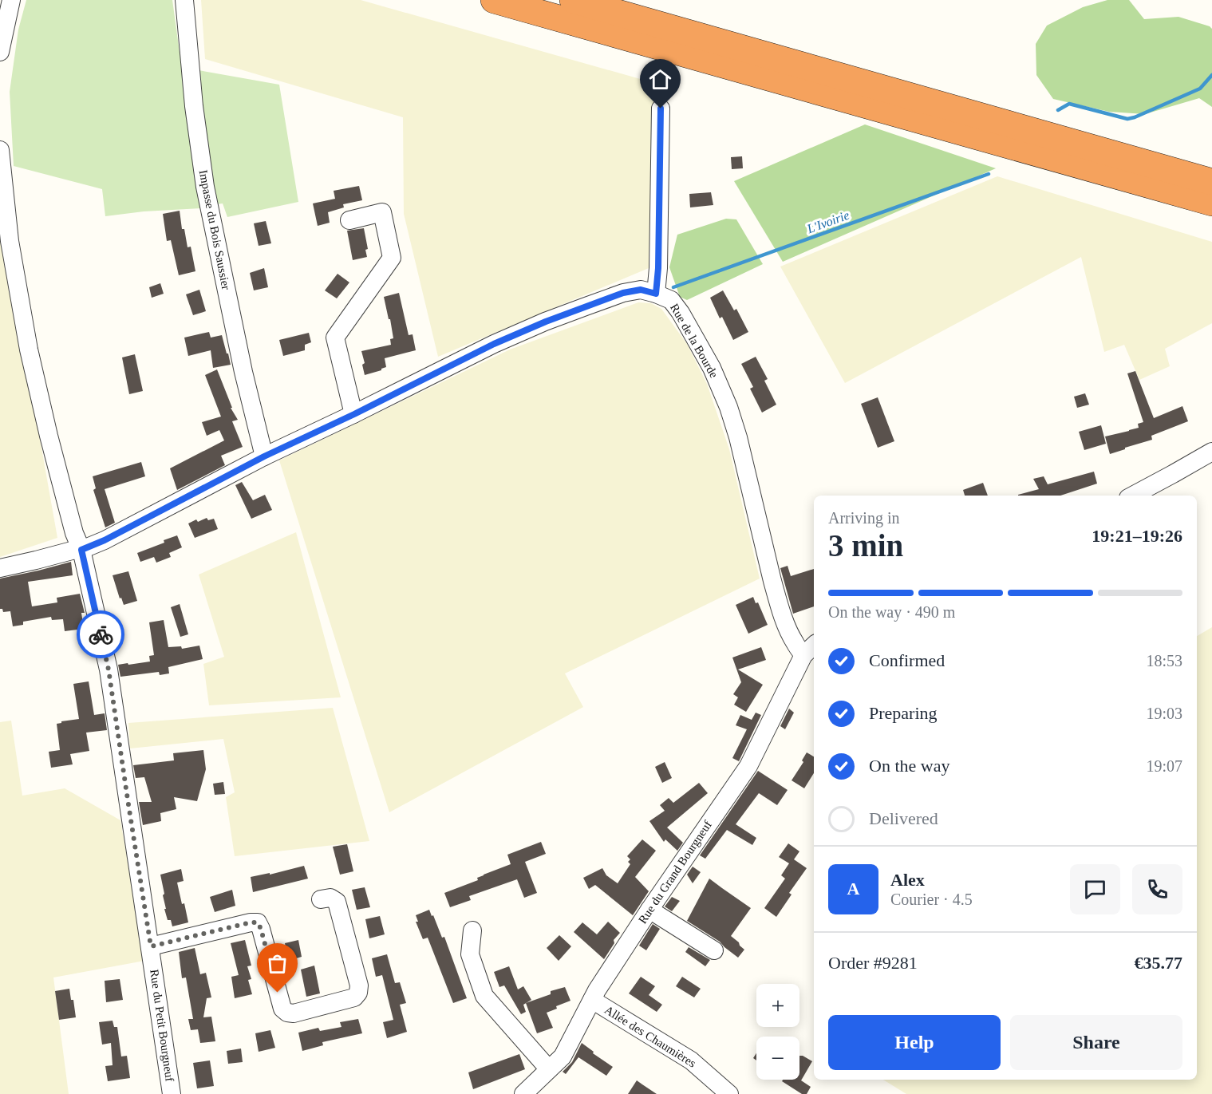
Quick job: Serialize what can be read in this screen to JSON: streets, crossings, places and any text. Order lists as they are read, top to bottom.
{
  "streets": {
    "street": [
      "Impasse du Bois Saussier",
      "Rue de la Bourde",
      "Rue du Grand Bourgneuf",
      "Rue du Petit Bourgneuf",
      "Allée des Chaumières"
    ]
  },
  "crossings": [
    ["Rue de la Bourde", "Rue du Grand Bourgneuf"],
    ["Rue du Grand Bourgneuf", "Allée des Chaumières"]
  ],
  "water": ["L'Ivoirie"],
  "page": {
    "heading": ["3 min", "Arriving in", "19:21–19:26"],
    "panel": [
      "Alex",
      "Courier · 4.5",
      "Order #9281",
      "€35.77"
    ],
    "bar": "On the way · 490 m",
    "list": [
      ["Confirmed", "18:53"],
      ["Preparing", "19:03"],
      ["On the way", "19:07"],
      "Delivered"
    ],
    "round": "A",
    "map_buttons": ["+", "−"],
    "buttons": ["Help", "Share"]
  }
}
